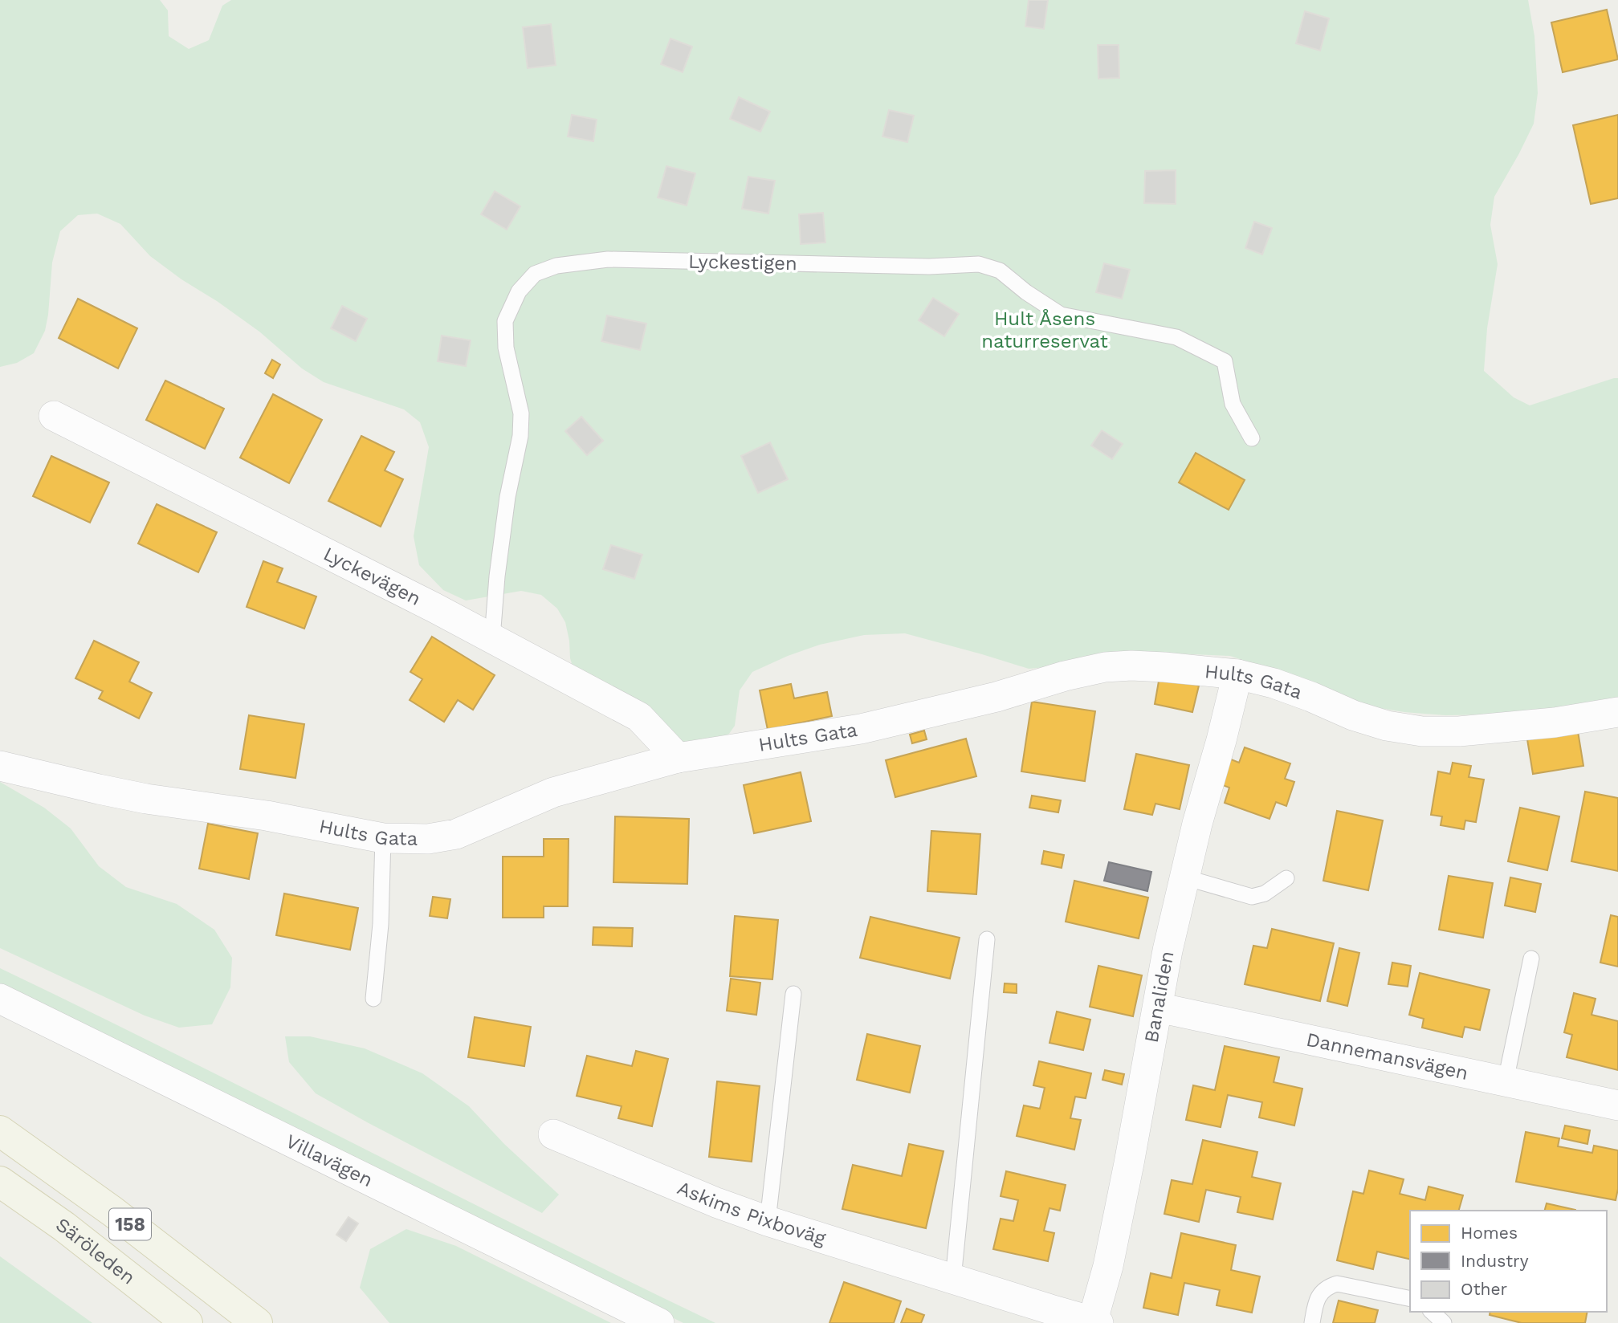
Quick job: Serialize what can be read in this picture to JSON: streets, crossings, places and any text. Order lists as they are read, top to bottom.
{
  "streets": {
    "main road": ["158", "Säröleden"],
    "street": [
      "Lyckevägen",
      "Hults Gata",
      "Banaliden",
      "Dannemansvägen",
      "Villavägen",
      "Askims Pixboväg"
    ],
    "lane": ["Lyckestigen"]
  },
  "crossings": [
    ["Lyckestigen", "Lyckevägen"],
    ["Lyckevägen", "Hults Gata"],
    ["Hults Gata", "Banaliden"],
    ["Banaliden", "Dannemansvägen"],
    ["Banaliden", "Askims Pixboväg"]
  ],
  "parks": ["Hult Åsens naturreservat"],
  "legend": ["Homes", "Industry", "Other"]
}
